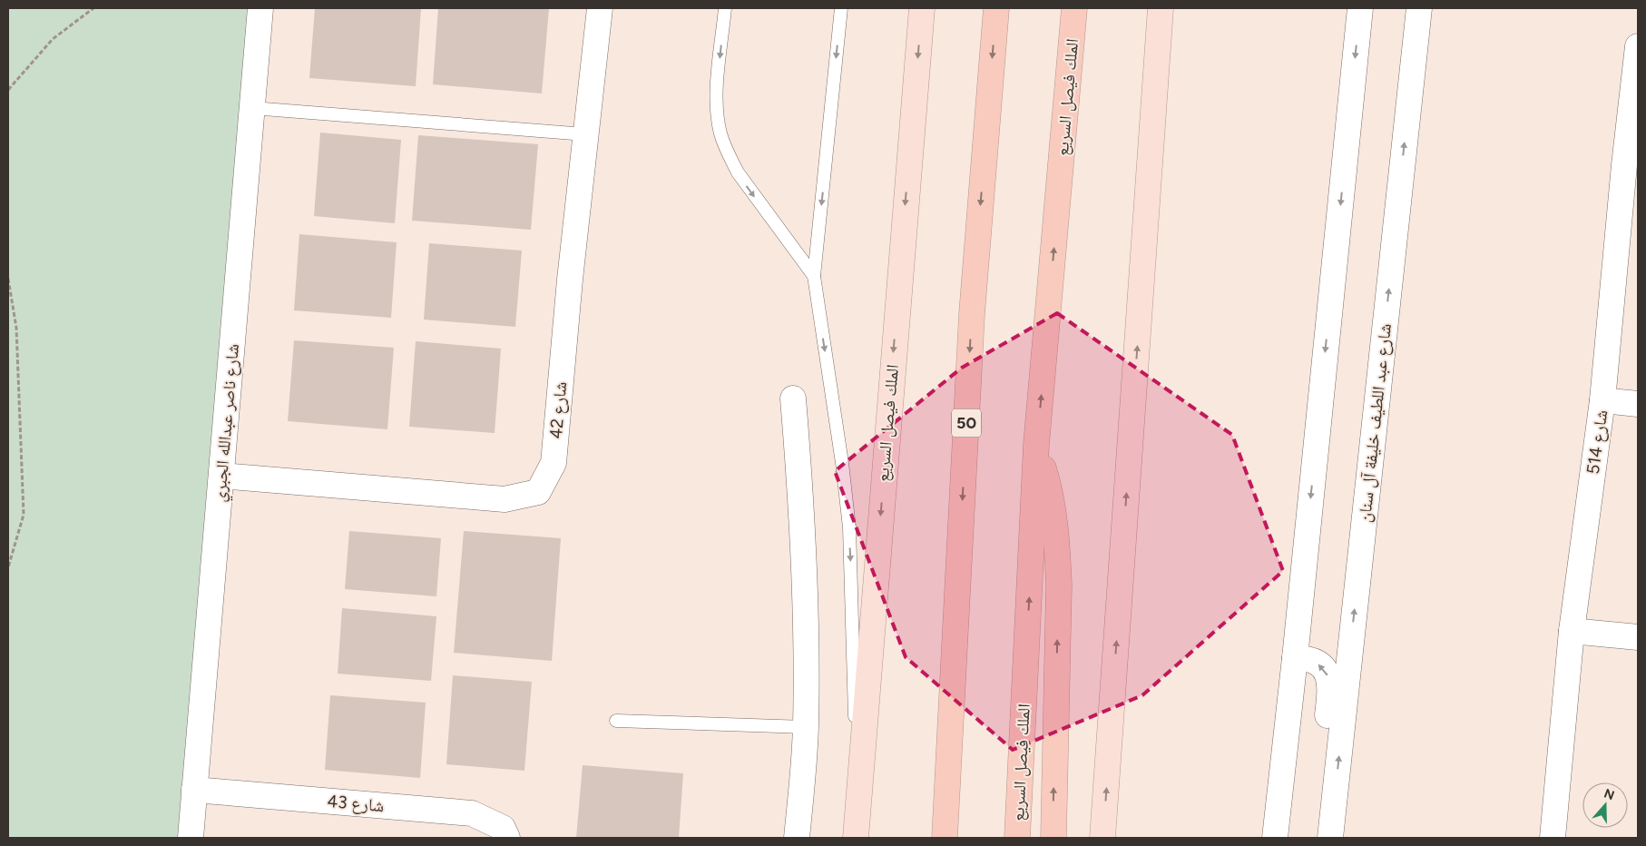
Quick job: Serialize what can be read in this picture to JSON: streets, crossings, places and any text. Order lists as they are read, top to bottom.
{
  "streets": {
    "highway": ["الملك فيصل السريع", "50"],
    "street": [
      "شارع 42",
      "شارع ناصر عبدالله الجبري",
      "شارع عبد اللطيف خليفة آل سنان",
      "شارع 514",
      "شارع 43"
    ]
  },
  "crossings": [
    ["شارع 42", "شارع ناصر عبدالله الجبري"],
    ["شارع ناصر عبدالله الجبري", "شارع 43"]
  ],
  "north": "top"
}
